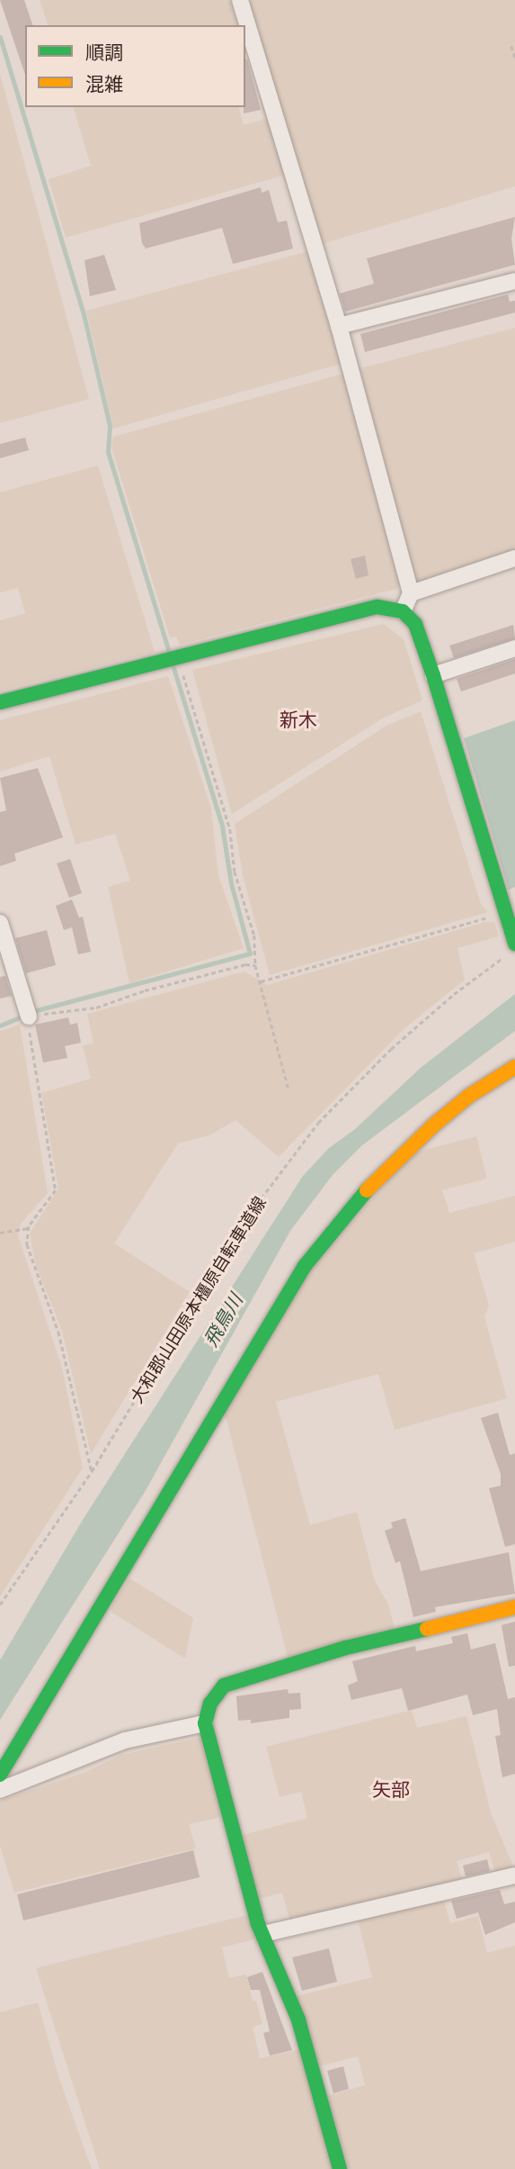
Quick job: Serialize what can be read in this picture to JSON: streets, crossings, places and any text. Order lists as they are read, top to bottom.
{
  "streets": {
    "path": ["大和郡山田原本橿原自転車道線"]
  },
  "districts": ["新木", "矢部"],
  "water": ["飛鳥川"],
  "legend": ["順調", "混雑"]
}
